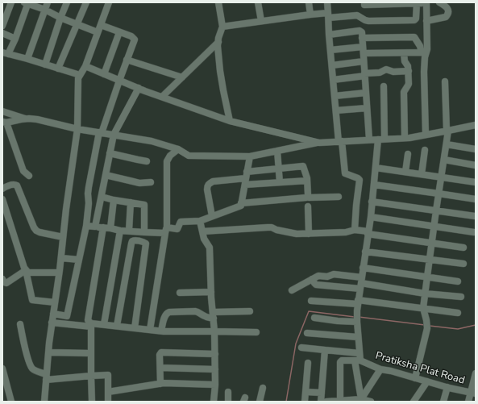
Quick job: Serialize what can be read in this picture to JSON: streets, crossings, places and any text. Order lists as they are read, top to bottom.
{
  "streets": {
    "street": ["Pratiksha Plat Road"]
  }
}
